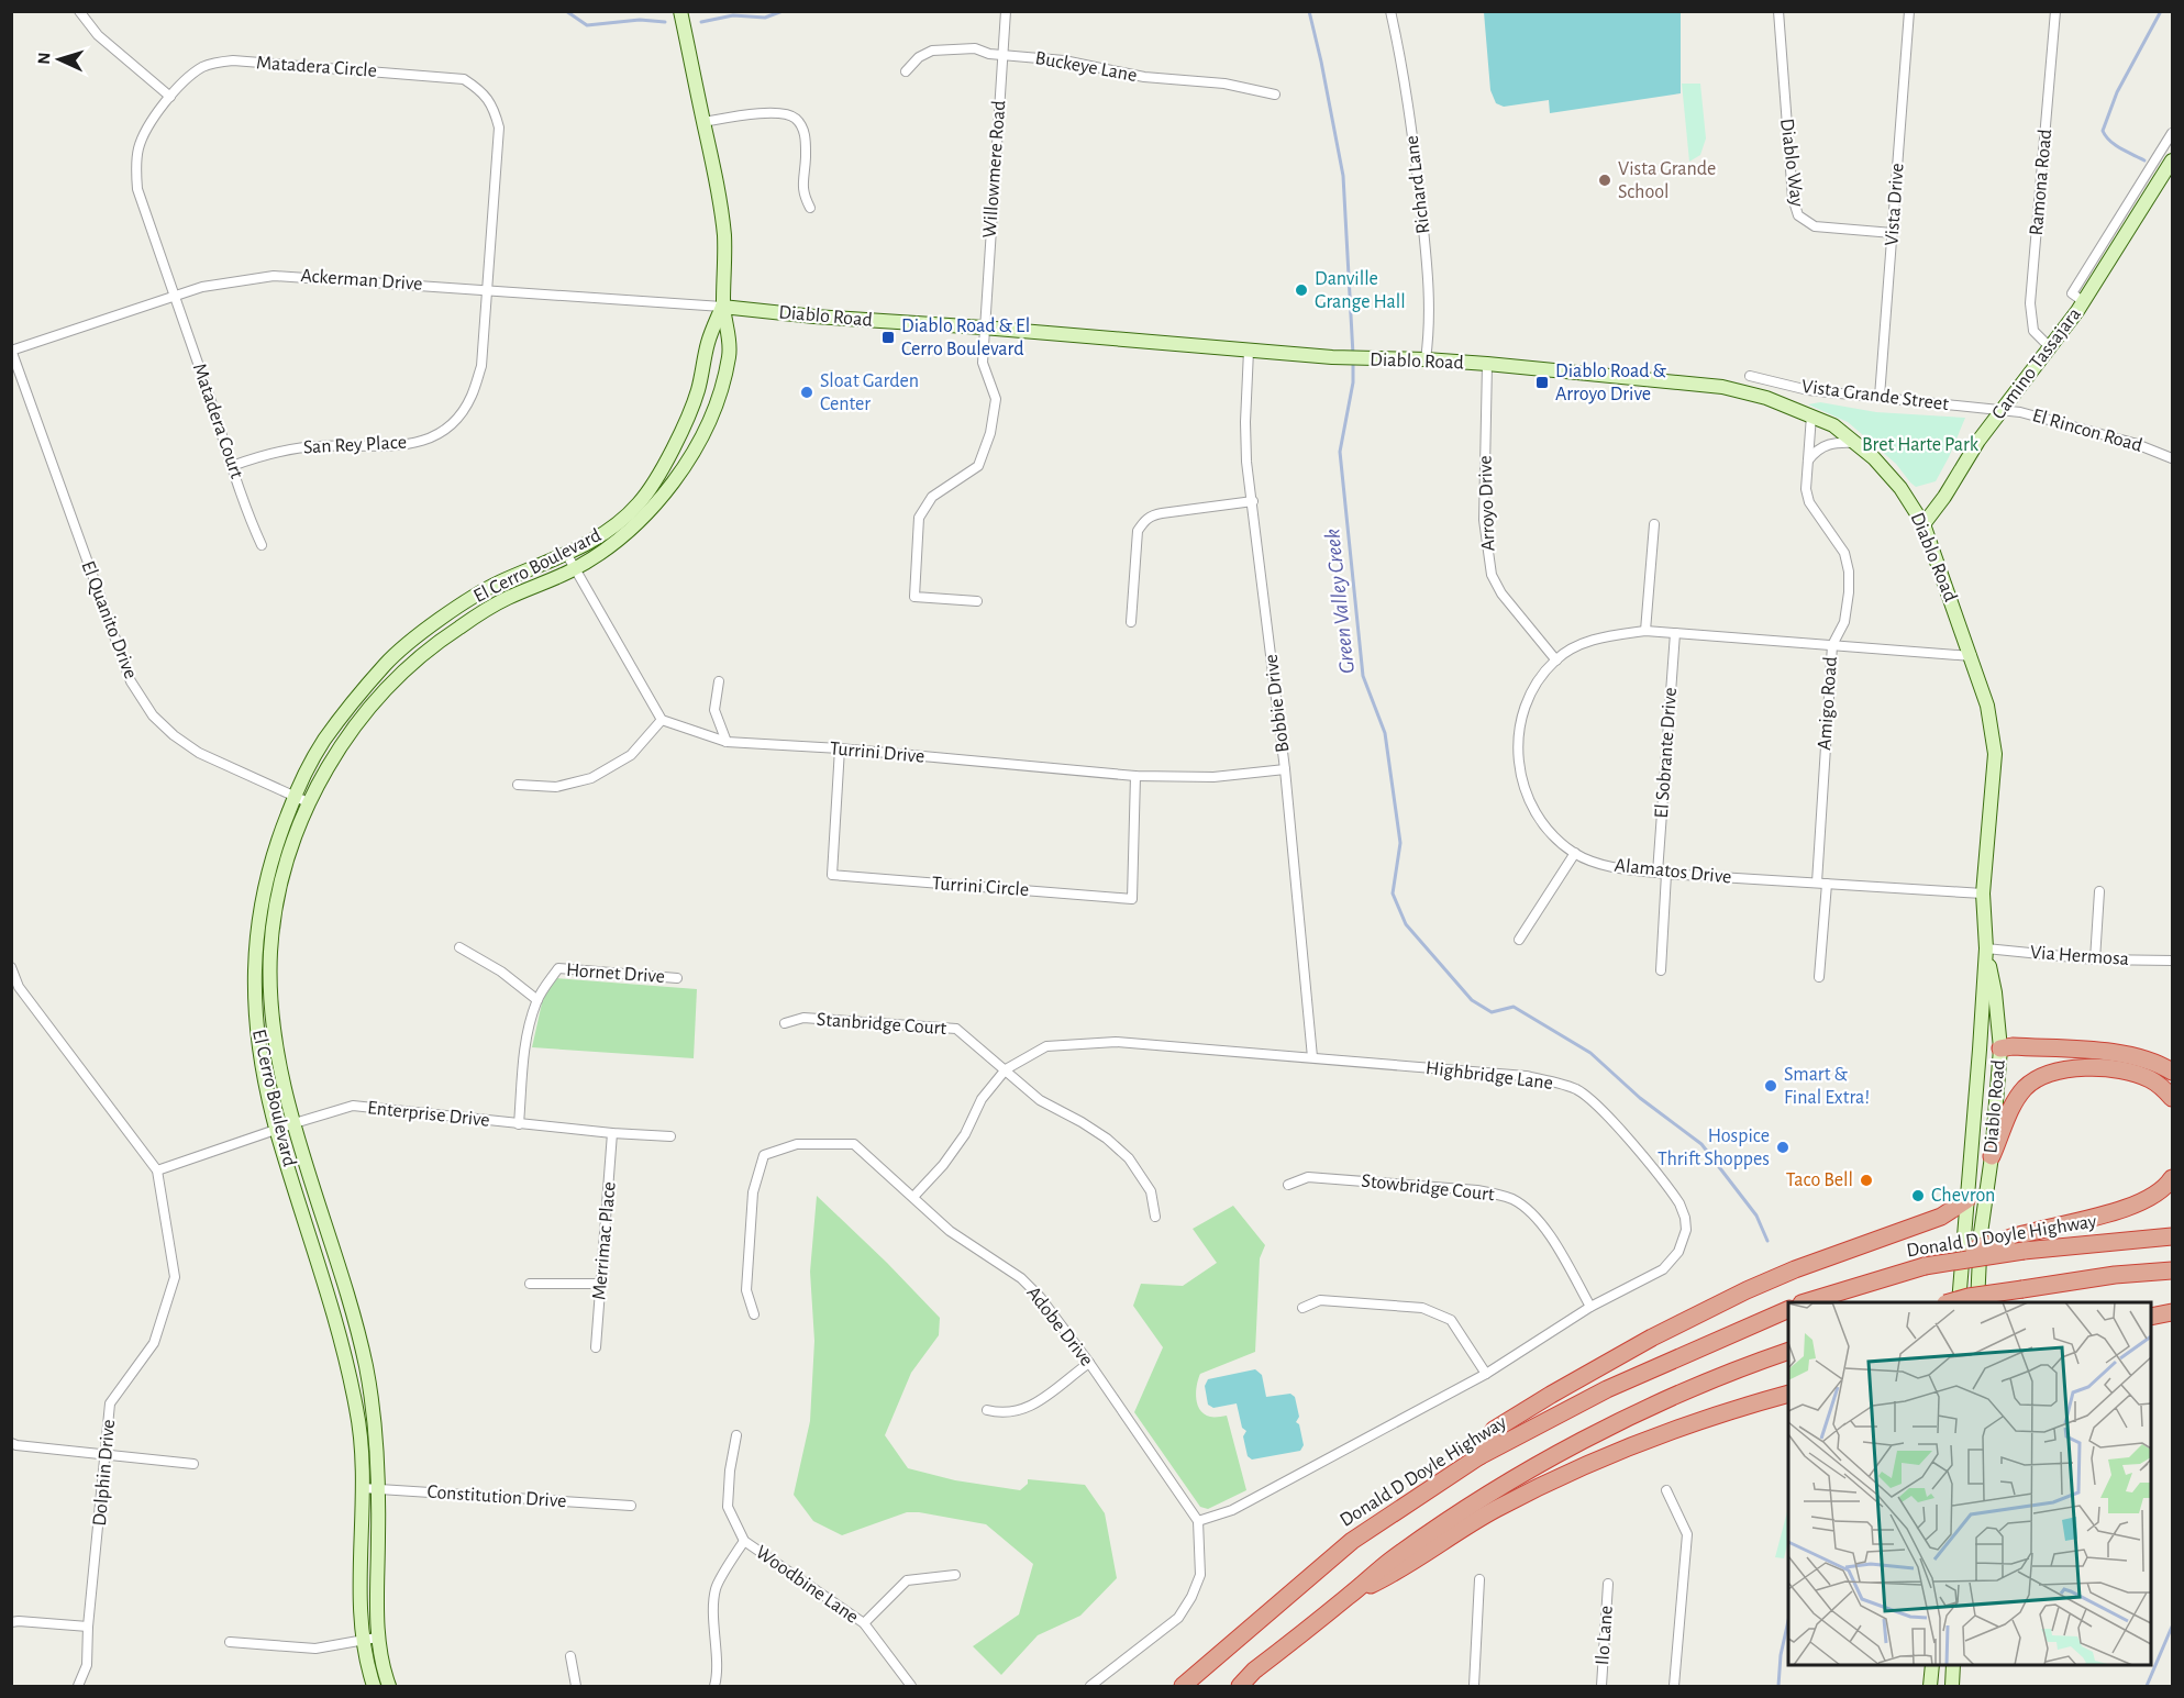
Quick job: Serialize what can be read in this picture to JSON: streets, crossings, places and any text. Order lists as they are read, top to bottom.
{
  "streets": {
    "highway": ["Donald D Doyle Highway"],
    "street": [
      "Matadera Circle",
      "Buckeye Lane",
      "Diablo Way",
      "Willowmere Road",
      "Ramona Road",
      "Richard Lane",
      "Vista Drive",
      "Ackerman Drive",
      "Diablo Road",
      "Camino Tassajara",
      "Vista Grande Street",
      "Matadera Court",
      "El Rincon Road",
      "San Rey Place",
      "Arroyo Drive",
      "El Cerro Boulevard",
      "El Quanito Drive",
      "Bobbie Drive",
      "Amigo Road",
      "Turrini Drive",
      "El Sobrante Drive",
      "Alamatos Drive",
      "Turrini Circle",
      "Via Hermosa",
      "Hornet Drive",
      "Stanbridge Court",
      "Highbridge Lane",
      "Enterprise Drive",
      "Stowbridge Court",
      "Merrimac Place",
      "Adobe Drive",
      "Dolphin Drive",
      "Constitution Drive",
      "Woodbine Lane",
      "Ilo Lane"
    ]
  },
  "crossings": [
    ["Matadera Circle", "Ackerman Drive"],
    ["Matadera Circle", "Matadera Court"],
    ["Matadera Circle", "San Rey Place"],
    ["Buckeye Lane", "Willowmere Road"],
    ["Diablo Way", "Vista Drive"],
    ["Willowmere Road", "Diablo Road"],
    ["Ramona Road", "Camino Tassajara"],
    ["Richard Lane", "Diablo Road"],
    ["Vista Drive", "Vista Grande Street"],
    ["Ackerman Drive", "Diablo Road"],
    ["Ackerman Drive", "Matadera Court"],
    ["Ackerman Drive", "San Rey Place"],
    ["Ackerman Drive", "El Cerro Boulevard"],
    ["Ackerman Drive", "El Quanito Drive"],
    ["Diablo Road", "Camino Tassajara"],
    ["Diablo Road", "Arroyo Drive"],
    ["Diablo Road", "El Cerro Boulevard"],
    ["Diablo Road", "Bobbie Drive"],
    ["Diablo Road", "Amigo Road"],
    ["Diablo Road", "Alamatos Drive"],
    ["Diablo Road", "Via Hermosa"],
    ["Camino Tassajara", "Vista Grande Street"],
    ["Camino Tassajara", "El Rincon Road"],
    ["Vista Grande Street", "El Rincon Road"],
    ["Matadera Court", "San Rey Place"],
    ["Arroyo Drive", "Alamatos Drive"],
    ["El Cerro Boulevard", "El Quanito Drive"],
    ["El Cerro Boulevard", "Enterprise Drive"],
    ["El Cerro Boulevard", "Constitution Drive"],
    ["Bobbie Drive", "Turrini Drive"],
    ["Bobbie Drive", "Highbridge Lane"],
    ["Amigo Road", "Alamatos Drive"],
    ["Turrini Drive", "Turrini Circle"],
    ["El Sobrante Drive", "Alamatos Drive"],
    ["Hornet Drive", "Enterprise Drive"],
    ["Stanbridge Court", "Highbridge Lane"],
    ["Highbridge Lane", "Stowbridge Court"],
    ["Highbridge Lane", "Adobe Drive"],
    ["Enterprise Drive", "Merrimac Place"],
    ["Enterprise Drive", "Dolphin Drive"]
  ],
  "water": ["Green Valley Creek"],
  "parks": ["Bret Harte Park"],
  "places": {
    "other": [
      "Vista Grande School",
      "Danville Grange Hall",
      "Sloat Garden Center",
      "Smart & Final Extra!",
      "Hospice Thrift Shoppes",
      "Taco Bell",
      "Chevron"
    ],
    "transit": ["Diablo Road & El Cerro Boulevard", "Diablo Road & Arroyo Drive"]
  },
  "north": "left"
}
